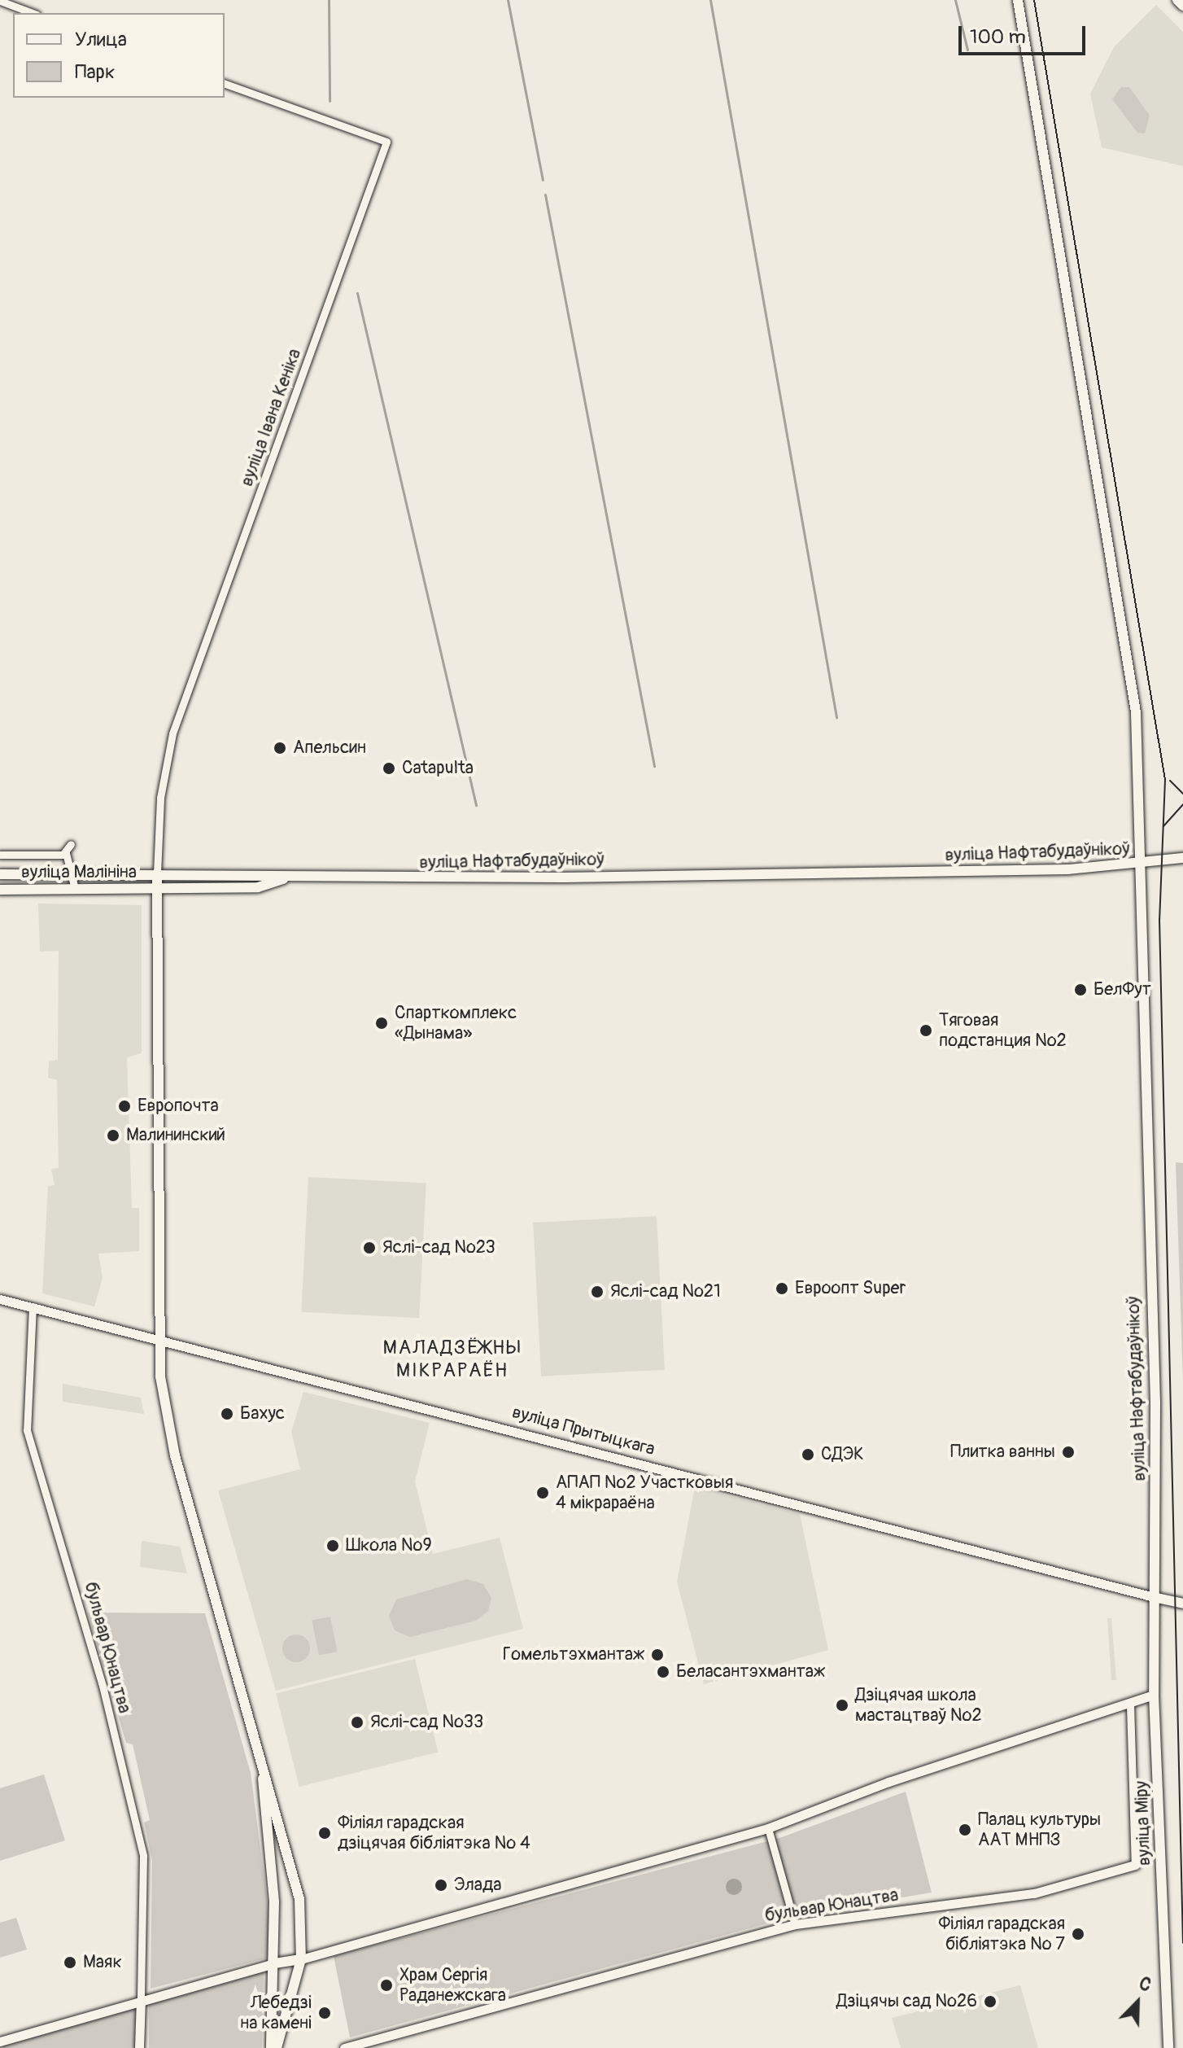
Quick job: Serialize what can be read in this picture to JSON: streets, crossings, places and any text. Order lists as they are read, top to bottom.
{
  "streets": {
    "main road": ["вуліца Нафтабудаўнікоў", "вуліца Малініна", "вуліца Міру"],
    "street": ["вуліца Івана Кеніка", "вуліца Прытыцкага", "бульвар Юнацтва"]
  },
  "crossings": [
    ["вуліца Івана Кеніка", "вуліца Нафтабудаўнікоў"],
    ["вуліца Івана Кеніка", "вуліца Малініна"],
    ["вуліца Нафтабудаўнікоў", "вуліца Малініна"],
    ["вуліца Нафтабудаўнікоў", "вуліца Прытыцкага"],
    ["вуліца Нафтабудаўнікоў", "вуліца Міру"],
    ["вуліца Прытыцкага", "бульвар Юнацтва"],
    ["вуліца Прытыцкага", "вуліца Міру"]
  ],
  "districts": ["МАЛАДЗЁЖНЫ МІКРАРАЁН"],
  "places": [
    "Апельсин",
    "Catapulta",
    "БелФут",
    "Спарткомплекс «Дынама»",
    "Тяговая подстанция №2",
    "Европочта",
    "Малининский",
    "Яслі-сад №23",
    "Евроопт Super",
    "Яслі-сад №21",
    "Бахус",
    "Плитка ванны",
    "СДЭК",
    "АПАП №2 Участковыя 4 мікрараёна",
    "Школа №9",
    "Гомельтэхмантаж",
    "Беласантэхмантаж",
    "Дзіцячая школа мастацтваў №2",
    "Яслі-сад №33",
    "Палац культуры ААТ МНПЗ",
    "Філіял гарадская дзіцячая бібліятэка № 4",
    "Элада",
    "Філіял гарадская бібліятэка № 7",
    "Маяк",
    "Храм Сергія Раданежскага",
    "Дзіцячы сад №26",
    "Лебедзі на камені"
  ],
  "legend": ["Улица", "Парк"],
  "scale_bar": "100 m",
  "north": "top right"
}
